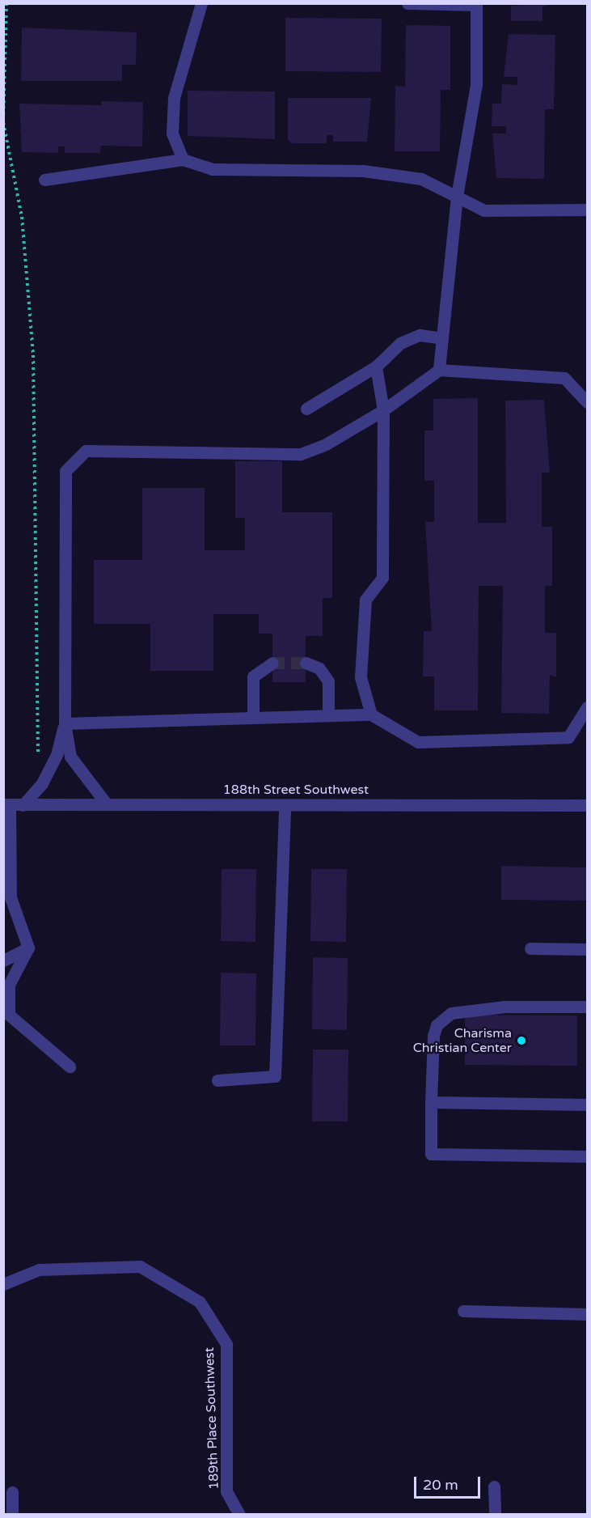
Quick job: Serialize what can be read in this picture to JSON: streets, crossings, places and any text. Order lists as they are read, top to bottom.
{
  "streets": {
    "street": ["188th Street Southwest", "189th Place Southwest"]
  },
  "places": ["Charisma Christian Center"],
  "scale_bar": "20 m"
}
